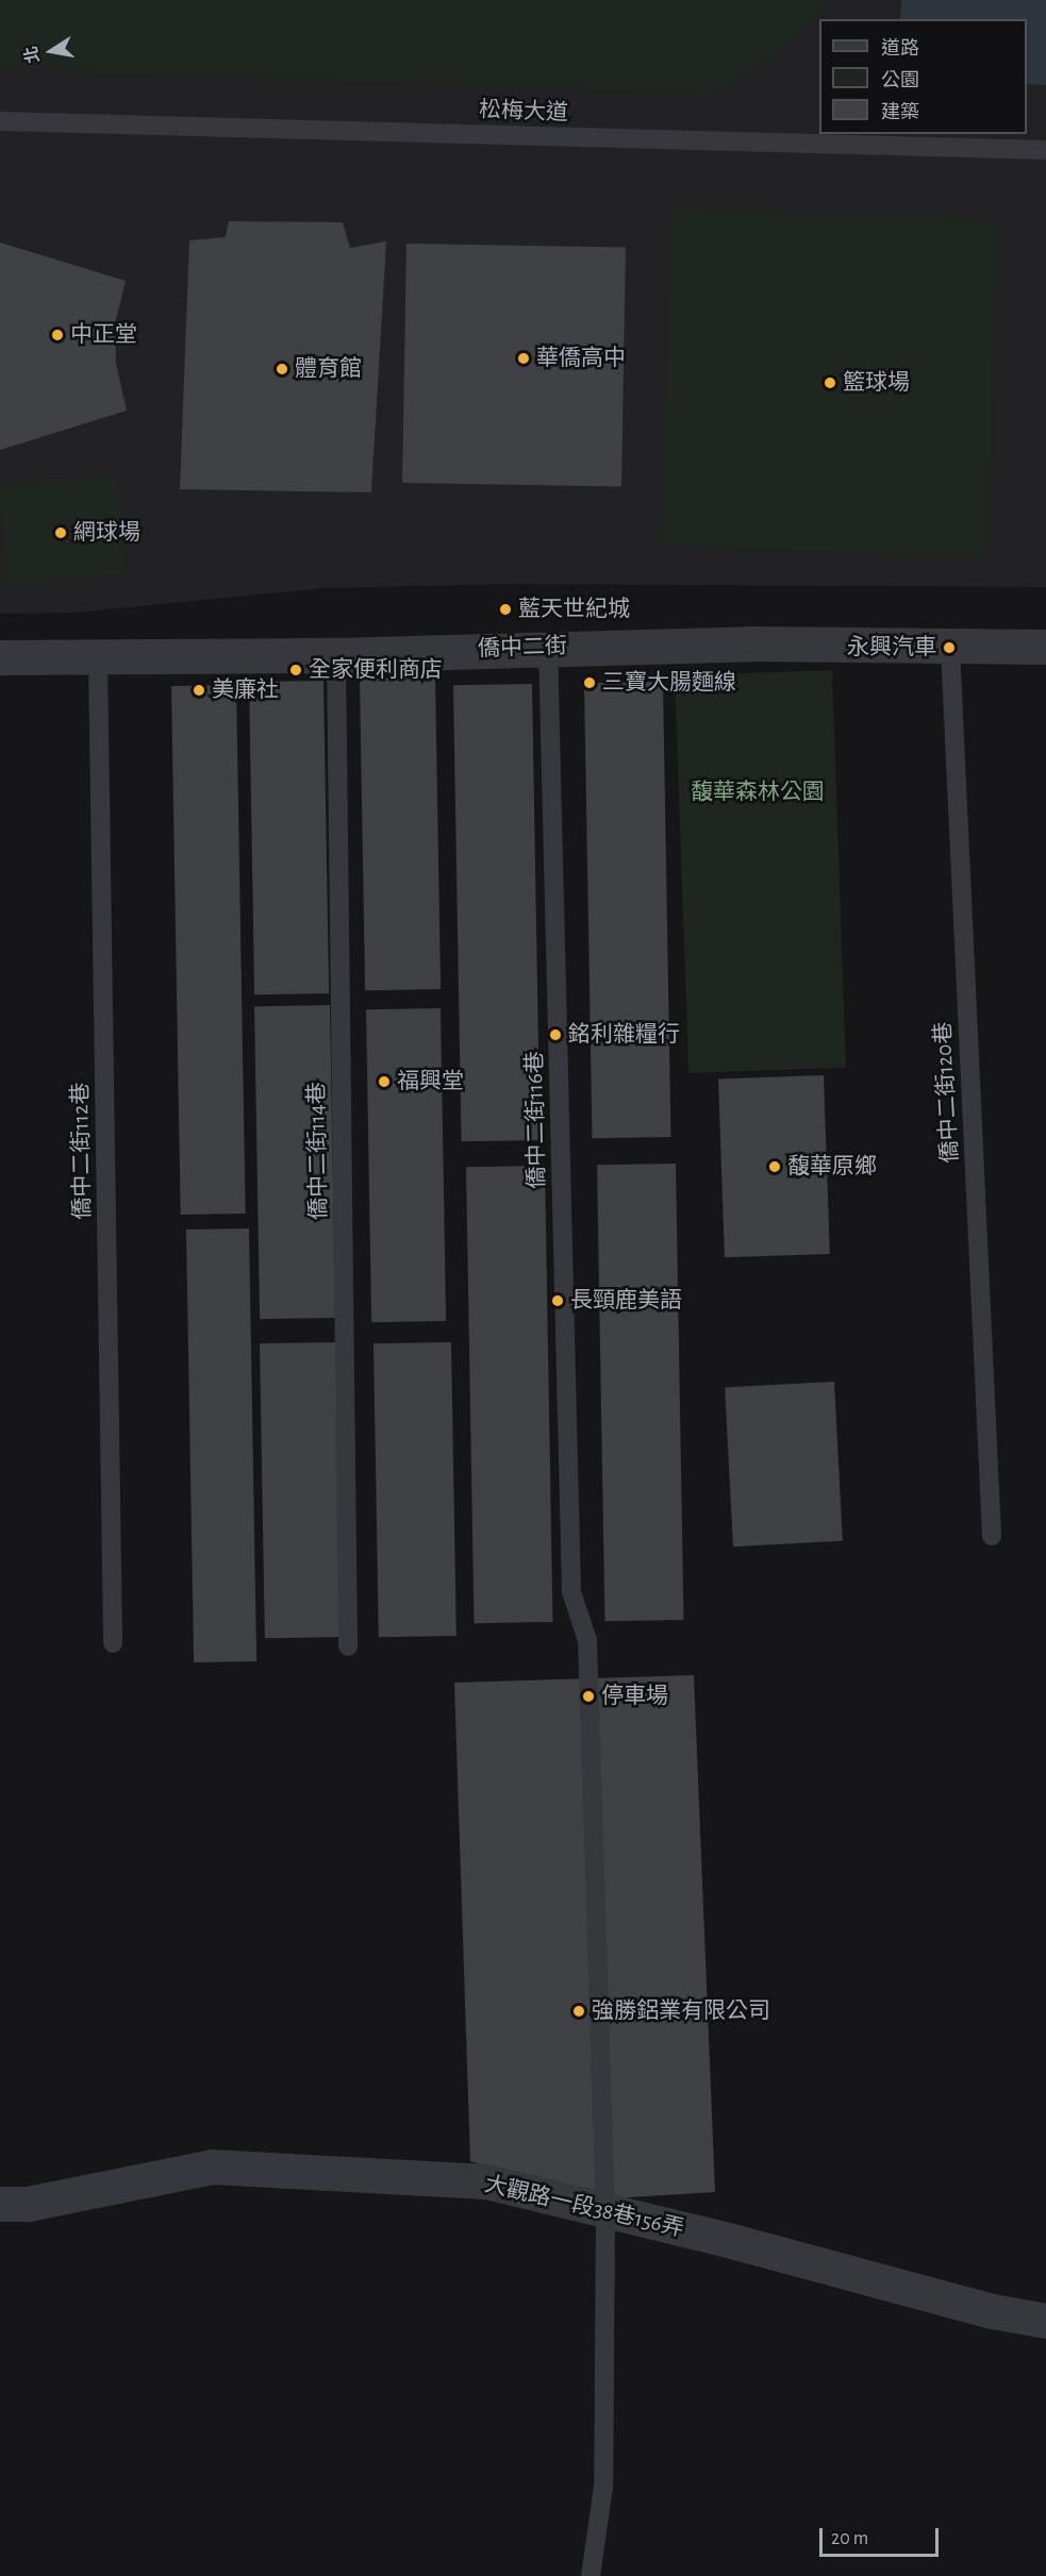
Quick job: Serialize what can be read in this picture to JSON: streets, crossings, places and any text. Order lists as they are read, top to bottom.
{
  "streets": {
    "street": ["僑中二街", "大觀路一段38巷156弄"],
    "lane": [
      "松梅大道",
      "僑中二街120巷",
      "僑中二街116巷",
      "僑中二街112巷",
      "僑中二街114巷"
    ]
  },
  "crossings": [
    ["僑中二街", "僑中二街120巷"],
    ["僑中二街", "僑中二街116巷"],
    ["僑中二街", "僑中二街112巷"],
    ["僑中二街", "僑中二街114巷"],
    ["僑中二街116巷", "大觀路一段38巷156弄"]
  ],
  "parks": ["馥華森林公園"],
  "places": [
    "中正堂",
    "華僑高中",
    "體育館",
    "籃球場",
    "網球場",
    "藍天世紀城",
    "永興汽車",
    "全家便利商店",
    "三寶大腸麵線",
    "美廉社",
    "銘利雜糧行",
    "福興堂",
    "馥華原鄉",
    "長頸鹿美語",
    "停車場",
    "強勝鋁業有限公司"
  ],
  "legend": ["道路", "公園", "建築"],
  "scale_bar": "20 m",
  "north": "left"
}
